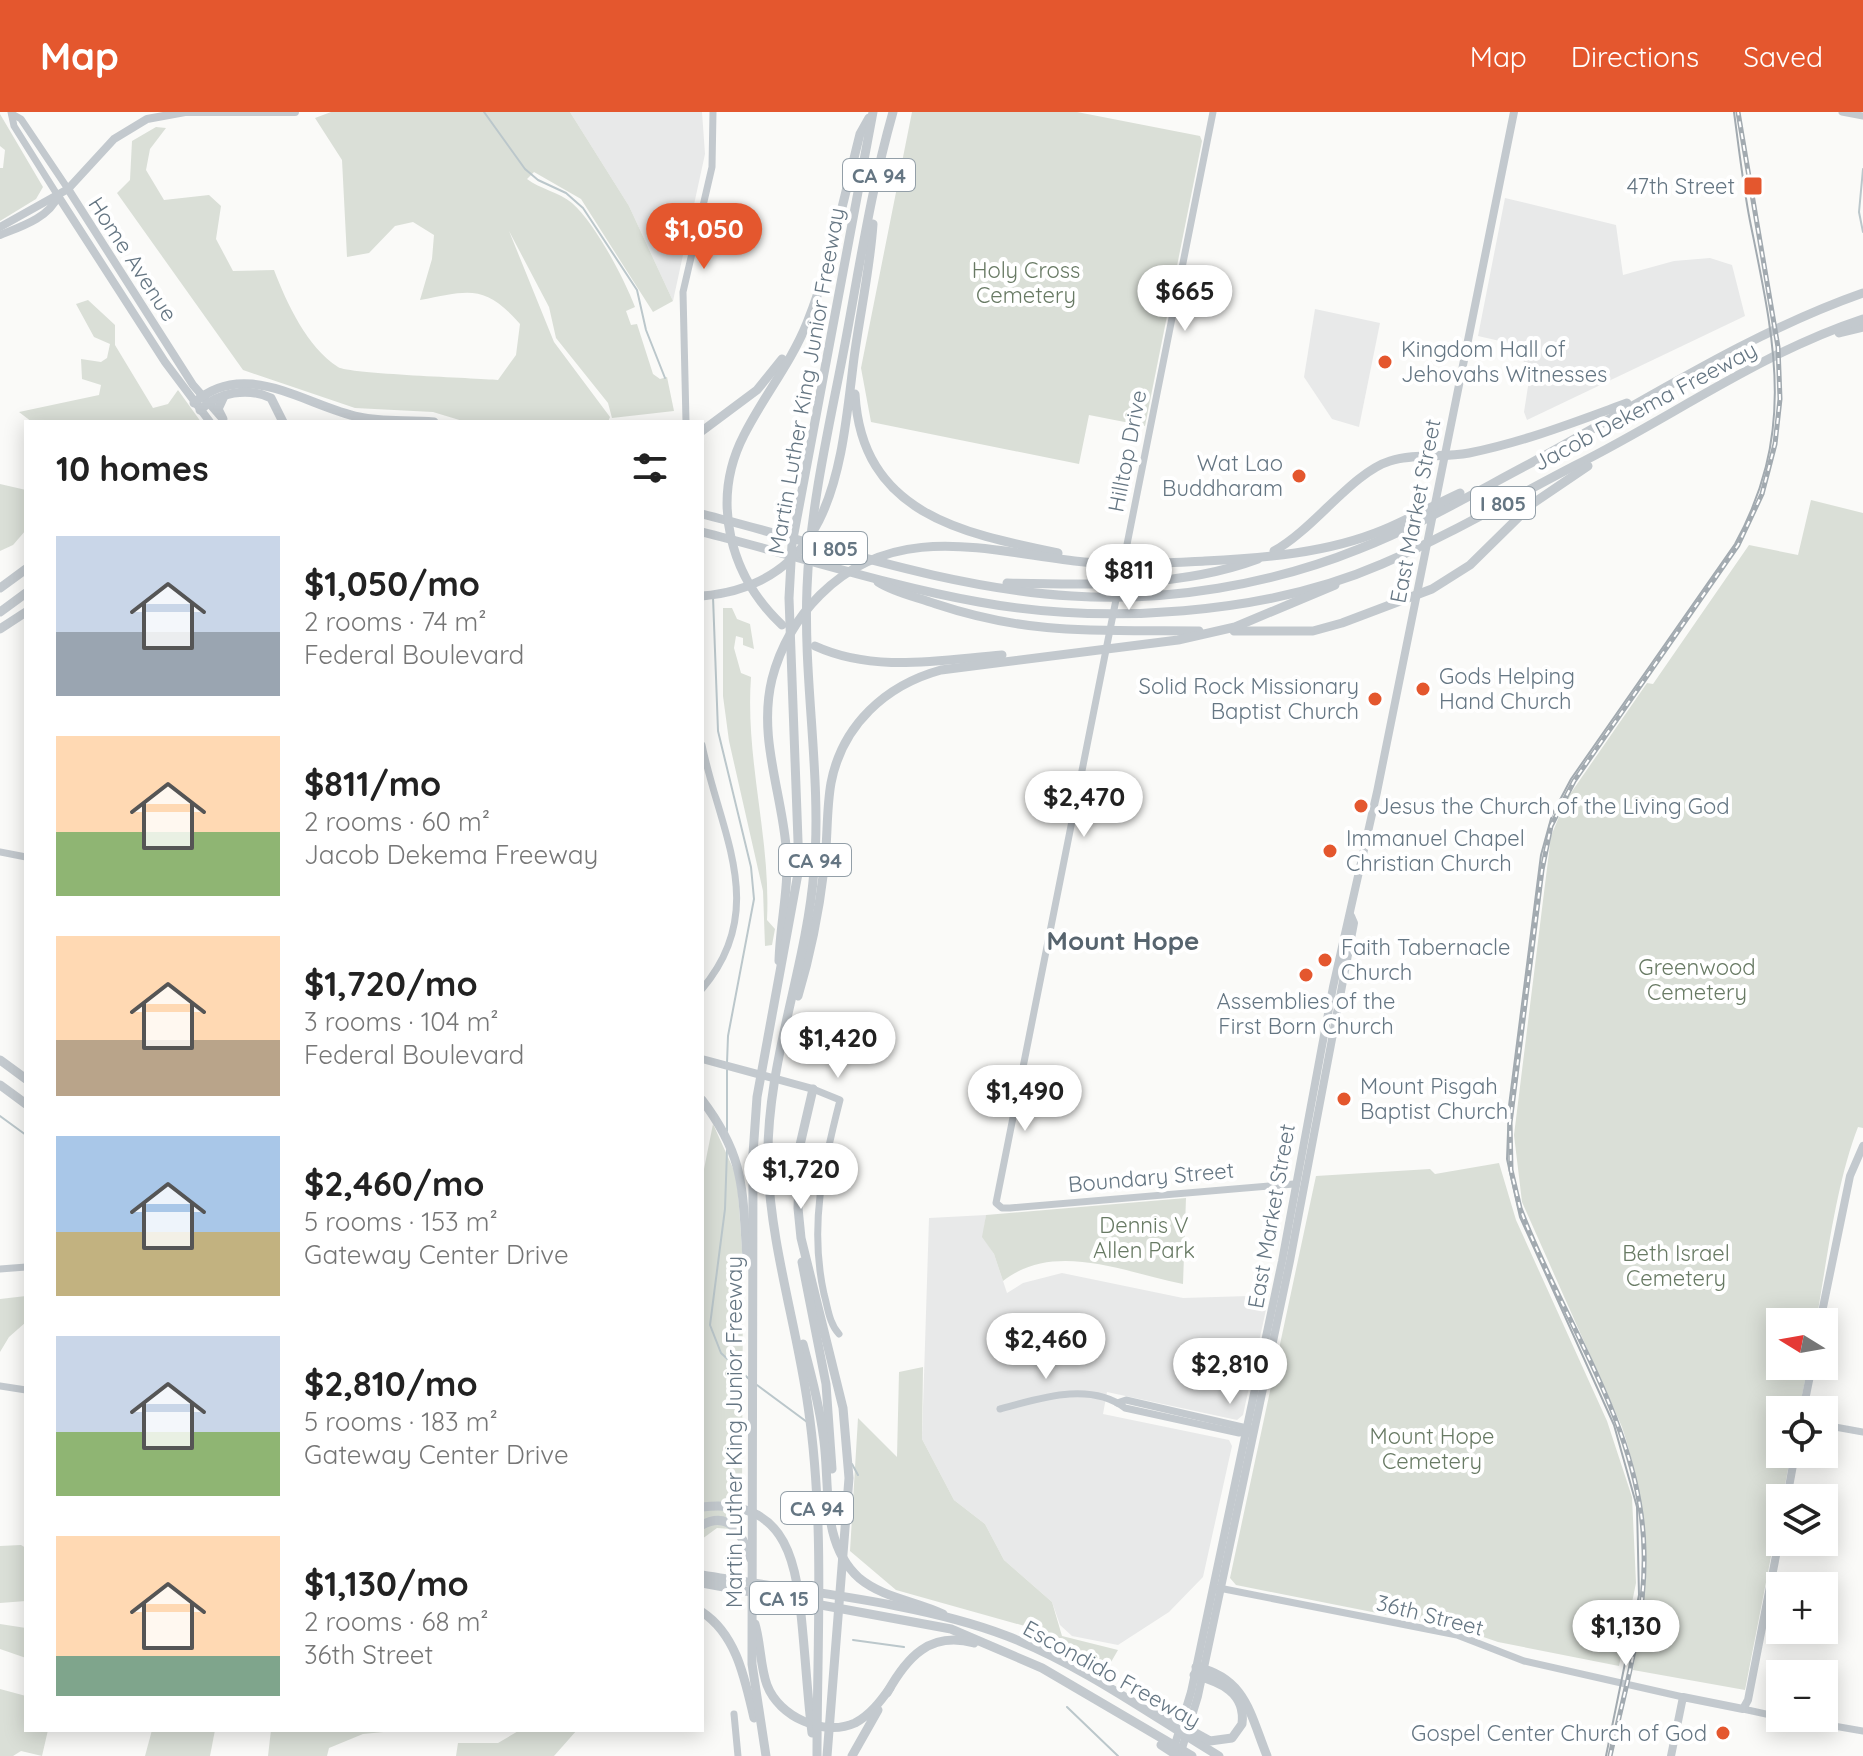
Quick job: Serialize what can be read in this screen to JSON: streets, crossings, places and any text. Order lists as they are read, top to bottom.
{
  "streets": {
    "highway": [
      "CA 94",
      "Martin Luther King Junior Freeway",
      "Jacob Dekema Freeway",
      "I 805",
      "CA 15",
      "Escondido Freeway"
    ],
    "main road": ["Home Avenue", "East Market Street"],
    "street": ["Hilltop Drive", "Boundary Street", "36th Street"]
  },
  "crossings": [
    ["Hilltop Drive", "Boundary Street"],
    ["East Market Street", "Boundary Street"],
    ["East Market Street", "36th Street"]
  ],
  "districts": ["Mount Hope"],
  "parks": [
    "Holy Cross Cemetery",
    "Greenwood Cemetery",
    "Dennis V Allen Park",
    "Beth Israel Cemetery",
    "Mount Hope Cemetery"
  ],
  "places": {
    "transit": ["47th Street"],
    "other": [
      "Kingdom Hall of Jehovahs Witnesses",
      "Wat Lao Buddharam",
      "Gods Helping Hand Church",
      "Solid Rock Missionary Baptist Church",
      "Jesus the Church of the Living God",
      "Immanuel Chapel Christian Church",
      "Faith Tabernacle Church",
      "Assemblies of the First Born Church",
      "Mount Pisgah Baptist Church",
      "Gospel Center Church of God"
    ]
  },
  "north": "left",
  "page": {
    "header": "Map",
    "nav": ["Map", "Directions", "Saved"],
    "price": [
      "$1,050",
      "$665",
      "$811",
      "$2,470",
      "$1,420",
      "$1,490",
      "$1,720",
      "$2,460",
      "$2,810",
      "$1,130"
    ],
    "heading": "10 homes",
    "list": [
      {
        "name": "$1,050/mo",
        "note": "2 rooms · 74 m² · Federal Boulevard"
      },
      {
        "name": "$811/mo",
        "note": "2 rooms · 60 m² · Jacob Dekema Freeway"
      },
      {
        "name": "$1,720/mo",
        "note": "3 rooms · 104 m² · Federal Boulevard"
      },
      {
        "name": "$2,460/mo",
        "note": "5 rooms · 153 m² · Gateway Center Drive"
      },
      {
        "name": "$2,810/mo",
        "note": "5 rooms · 183 m² · Gateway Center Drive"
      },
      {
        "name": "$1,130/mo",
        "note": "2 rooms · 68 m² · 36th Street"
      }
    ],
    "map_buttons": ["+", "−"]
  }
}
